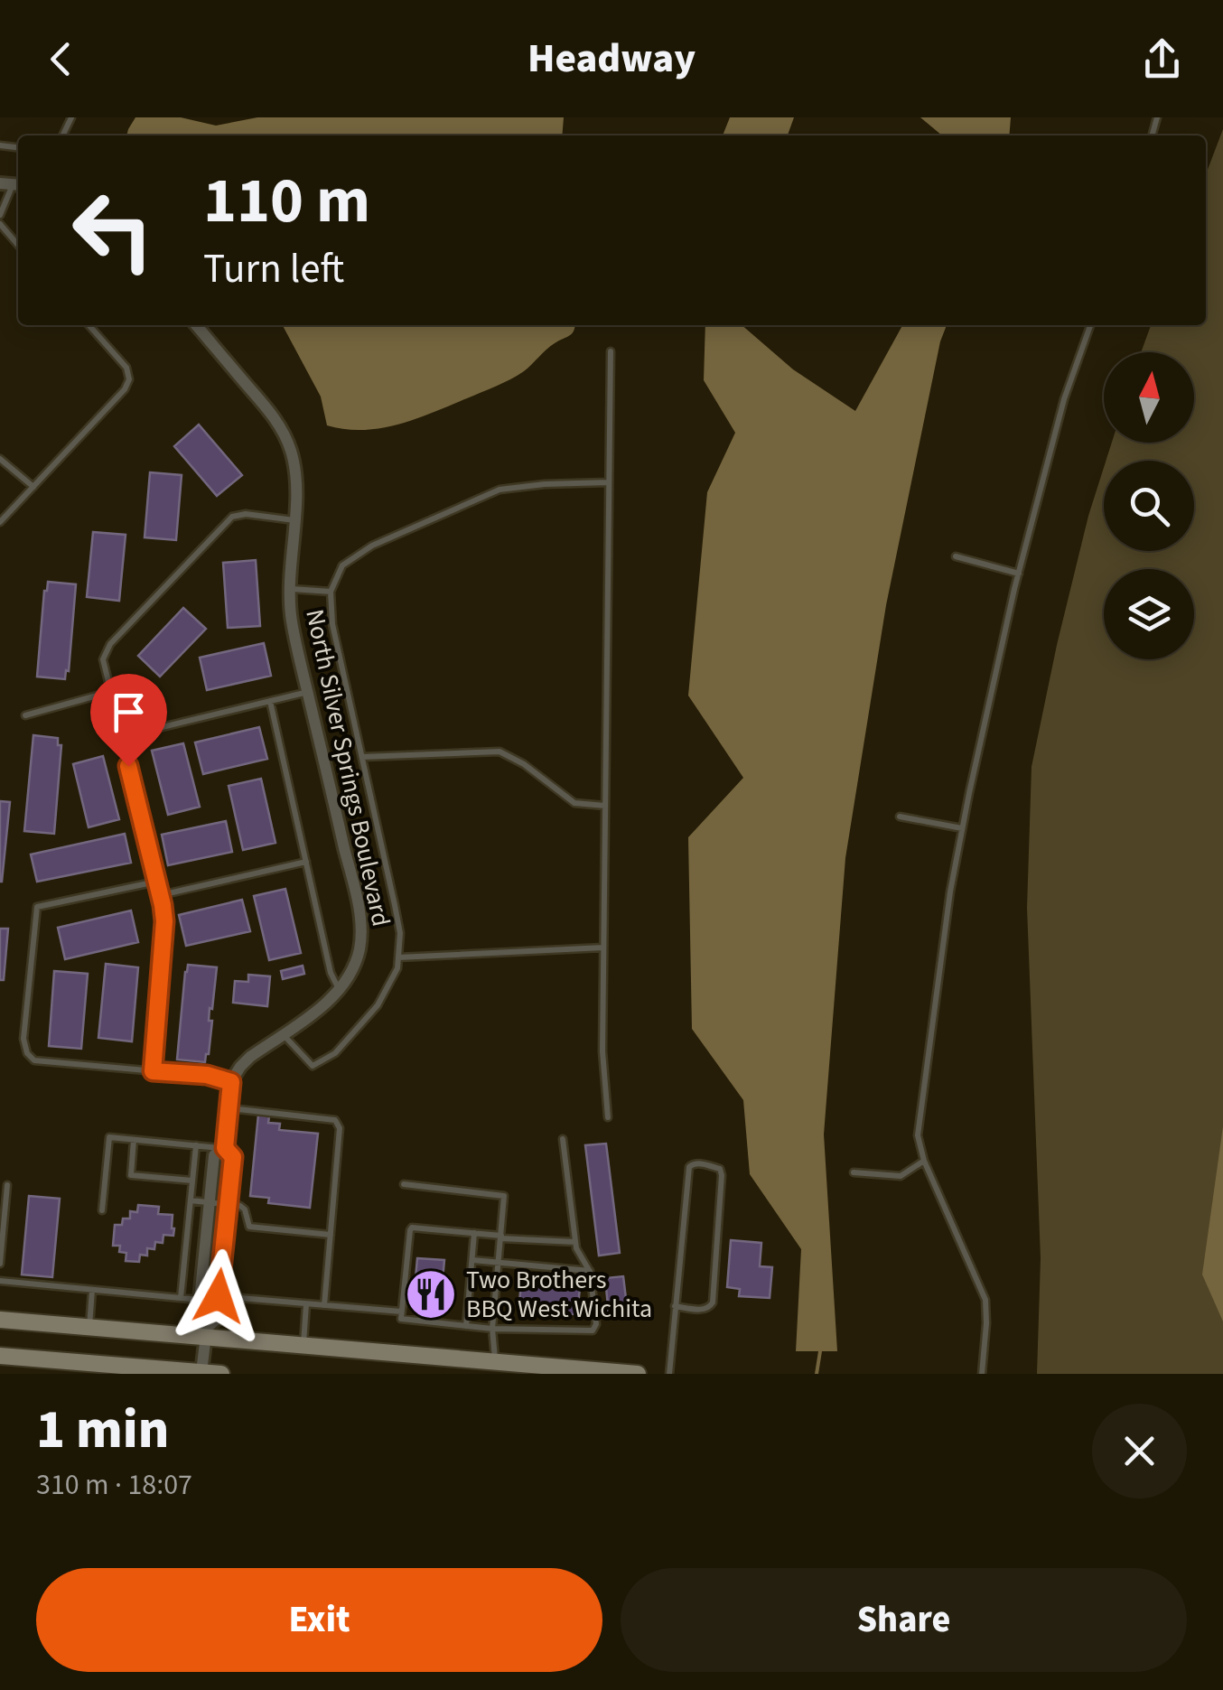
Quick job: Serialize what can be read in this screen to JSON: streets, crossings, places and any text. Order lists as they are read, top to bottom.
{
  "streets": {
    "street": ["North Silver Springs Boulevard"]
  },
  "places": {
    "restaurant": ["Two Brothers BBQ West Wichita"]
  },
  "north": "top",
  "page": {
    "header": "Headway",
    "turn": ["110 m", "Turn left"],
    "heading": ["1 min", "310 m · 18:07"],
    "buttons": ["Exit", "Share"]
  }
}
